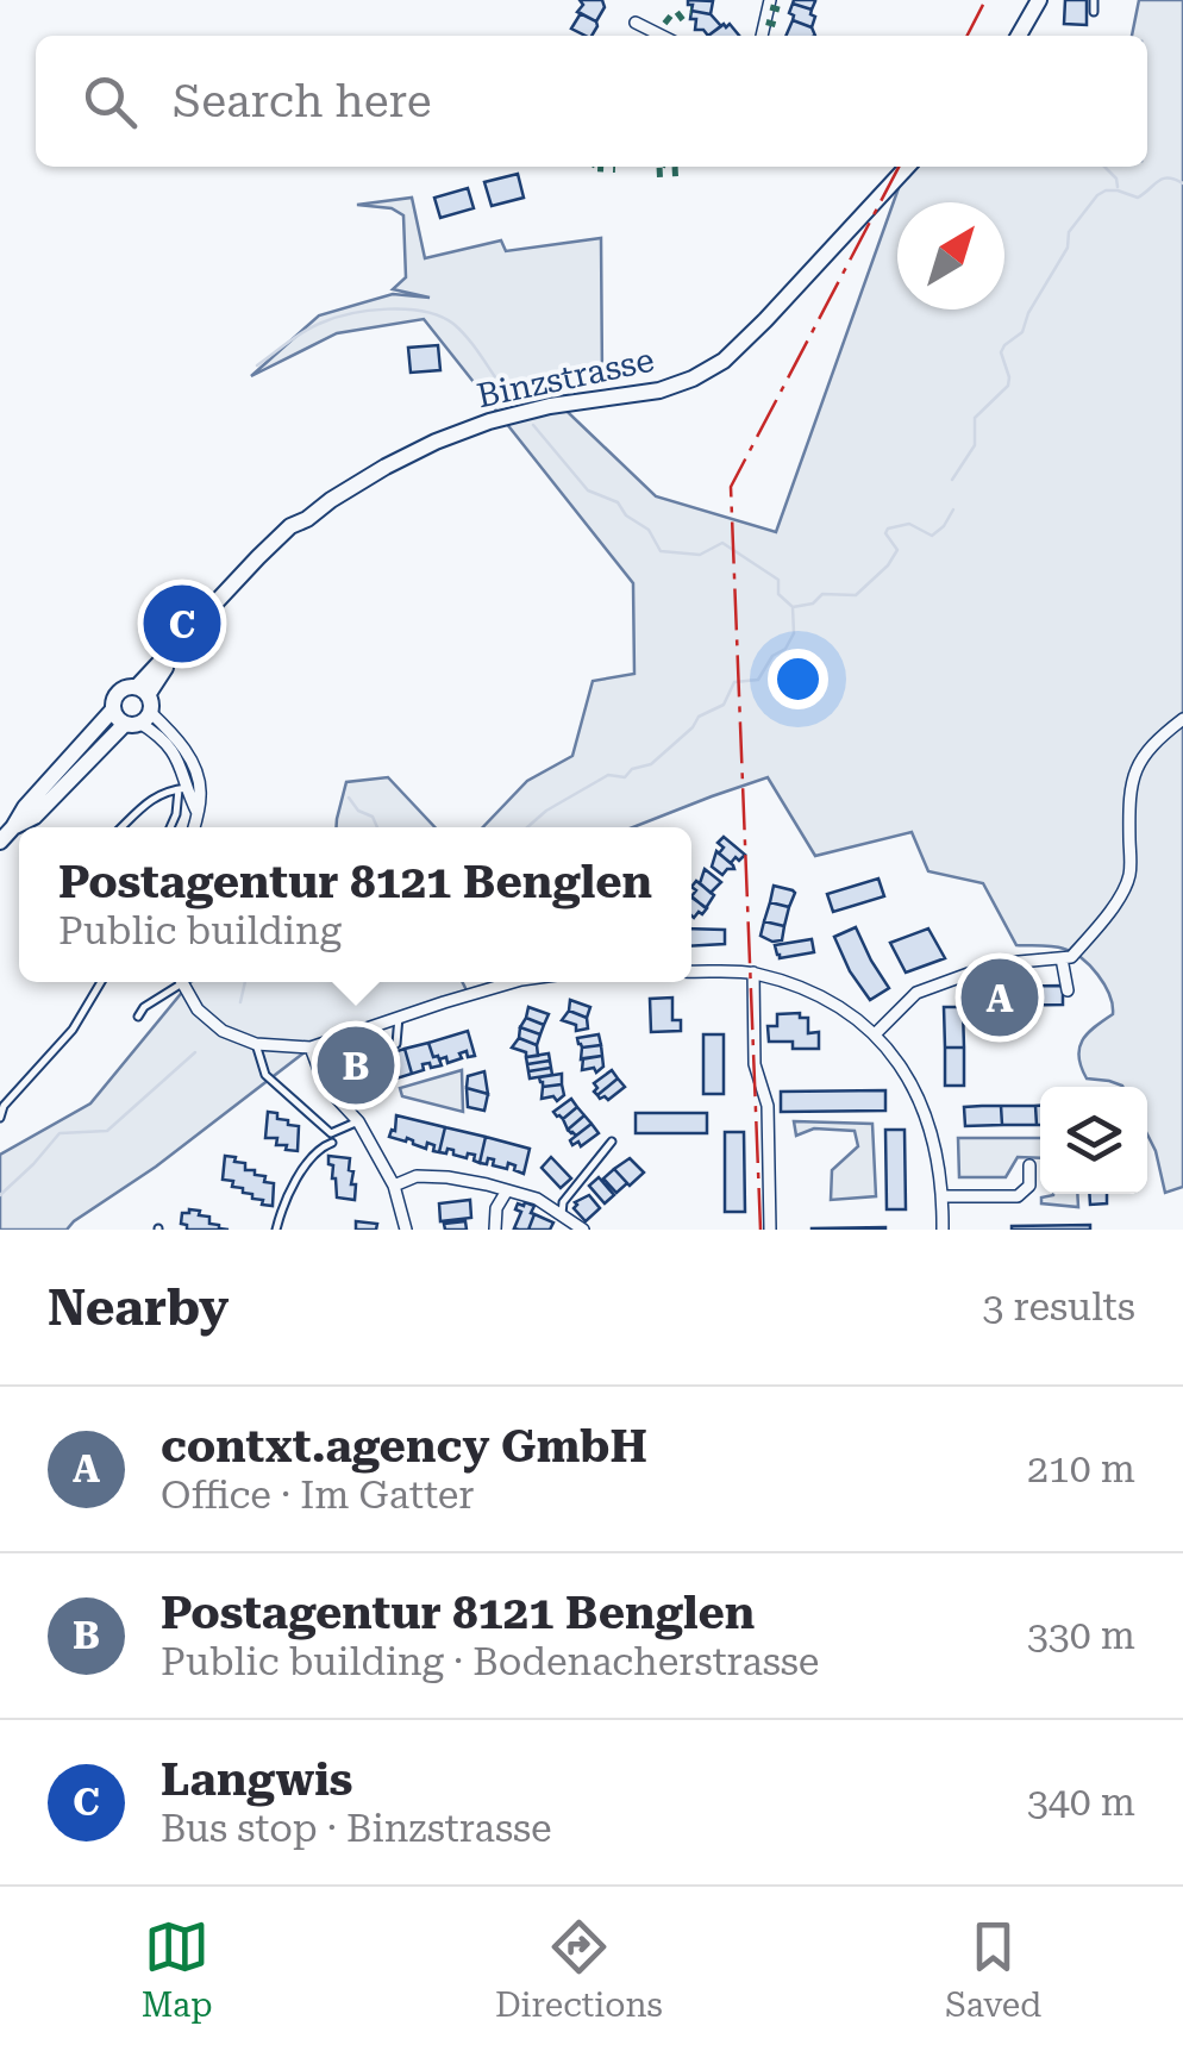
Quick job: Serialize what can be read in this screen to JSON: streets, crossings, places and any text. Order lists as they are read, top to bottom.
{
  "streets": {
    "main road": ["Binzstrasse"]
  },
  "north": "top right",
  "page": {
    "search": "Search here",
    "pins": ["C", "A", "B"],
    "popup": ["Postagentur 8121 Benglen", "Public building"],
    "heading": ["Nearby", "3 results"],
    "list": [
      {
        "mark": "A",
        "name": "contxt.agency GmbH",
        "note": "Office · Im Gatter",
        "value": "210 m"
      },
      {
        "mark": "B",
        "name": "Postagentur 8121 Benglen",
        "note": "Public building · Bodenacherstrasse",
        "value": "330 m"
      },
      {
        "mark": "C",
        "name": "Langwis",
        "note": "Bus stop · Binzstrasse",
        "value": "340 m"
      }
    ],
    "nav": ["Map", "Directions", "Saved"]
  }
}
